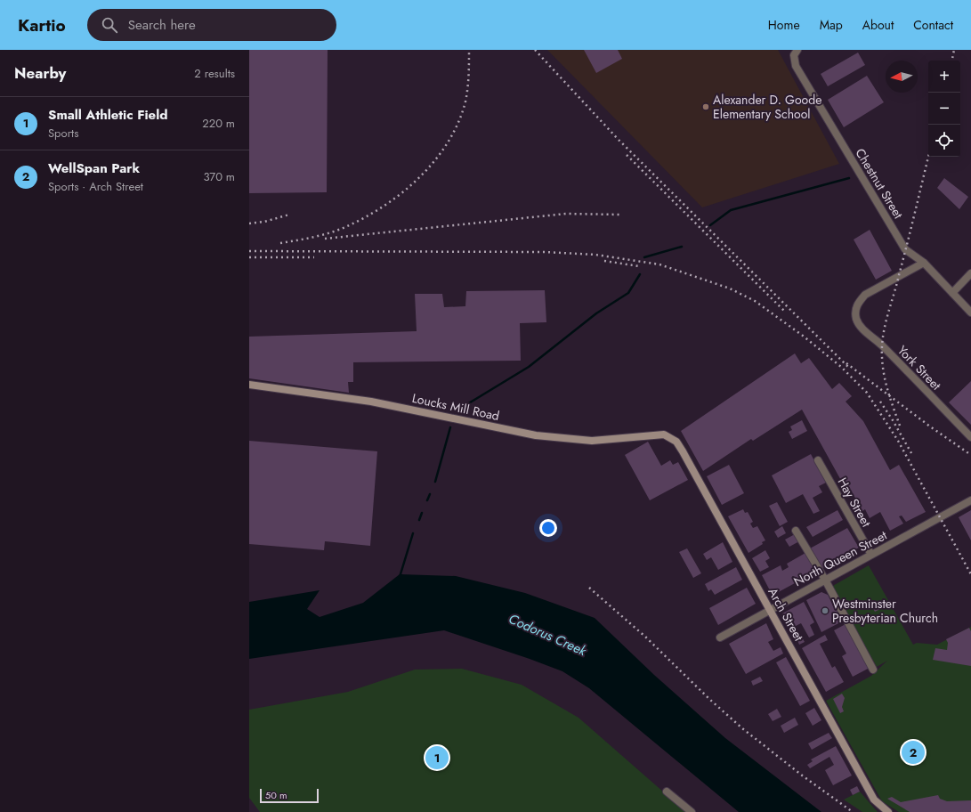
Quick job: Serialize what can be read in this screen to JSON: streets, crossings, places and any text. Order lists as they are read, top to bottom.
{
  "streets": {
    "street": [
      "Chestnut Street",
      "York Street",
      "Loucks Mill Road",
      "Hay Street",
      "North Queen Street",
      "Arch Street"
    ]
  },
  "crossings": [
    ["Chestnut Street", "York Street"],
    ["Loucks Mill Road", "Arch Street"],
    ["Hay Street", "North Queen Street"],
    ["North Queen Street", "Arch Street"]
  ],
  "water": ["Codorus Creek"],
  "places": ["Alexander D. Goode Elementary School", "Westminster Presbyterian Church"],
  "scale_bar": "50 m",
  "north": "left",
  "page": {
    "header": "Kartio",
    "search": "Search here",
    "nav": [
      "Home",
      "Map",
      "About",
      "Contact"
    ],
    "heading": ["Nearby", "2 results"],
    "map_buttons": ["+", "−"],
    "list": [
      {
        "mark": "1",
        "name": "Small Athletic Field",
        "note": "Sports",
        "value": "220 m"
      },
      {
        "mark": "2",
        "name": "WellSpan Park",
        "note": "Sports · Arch Street",
        "value": "370 m"
      }
    ],
    "pins": ["2", "1"],
    "scale": "50 m"
  }
}
